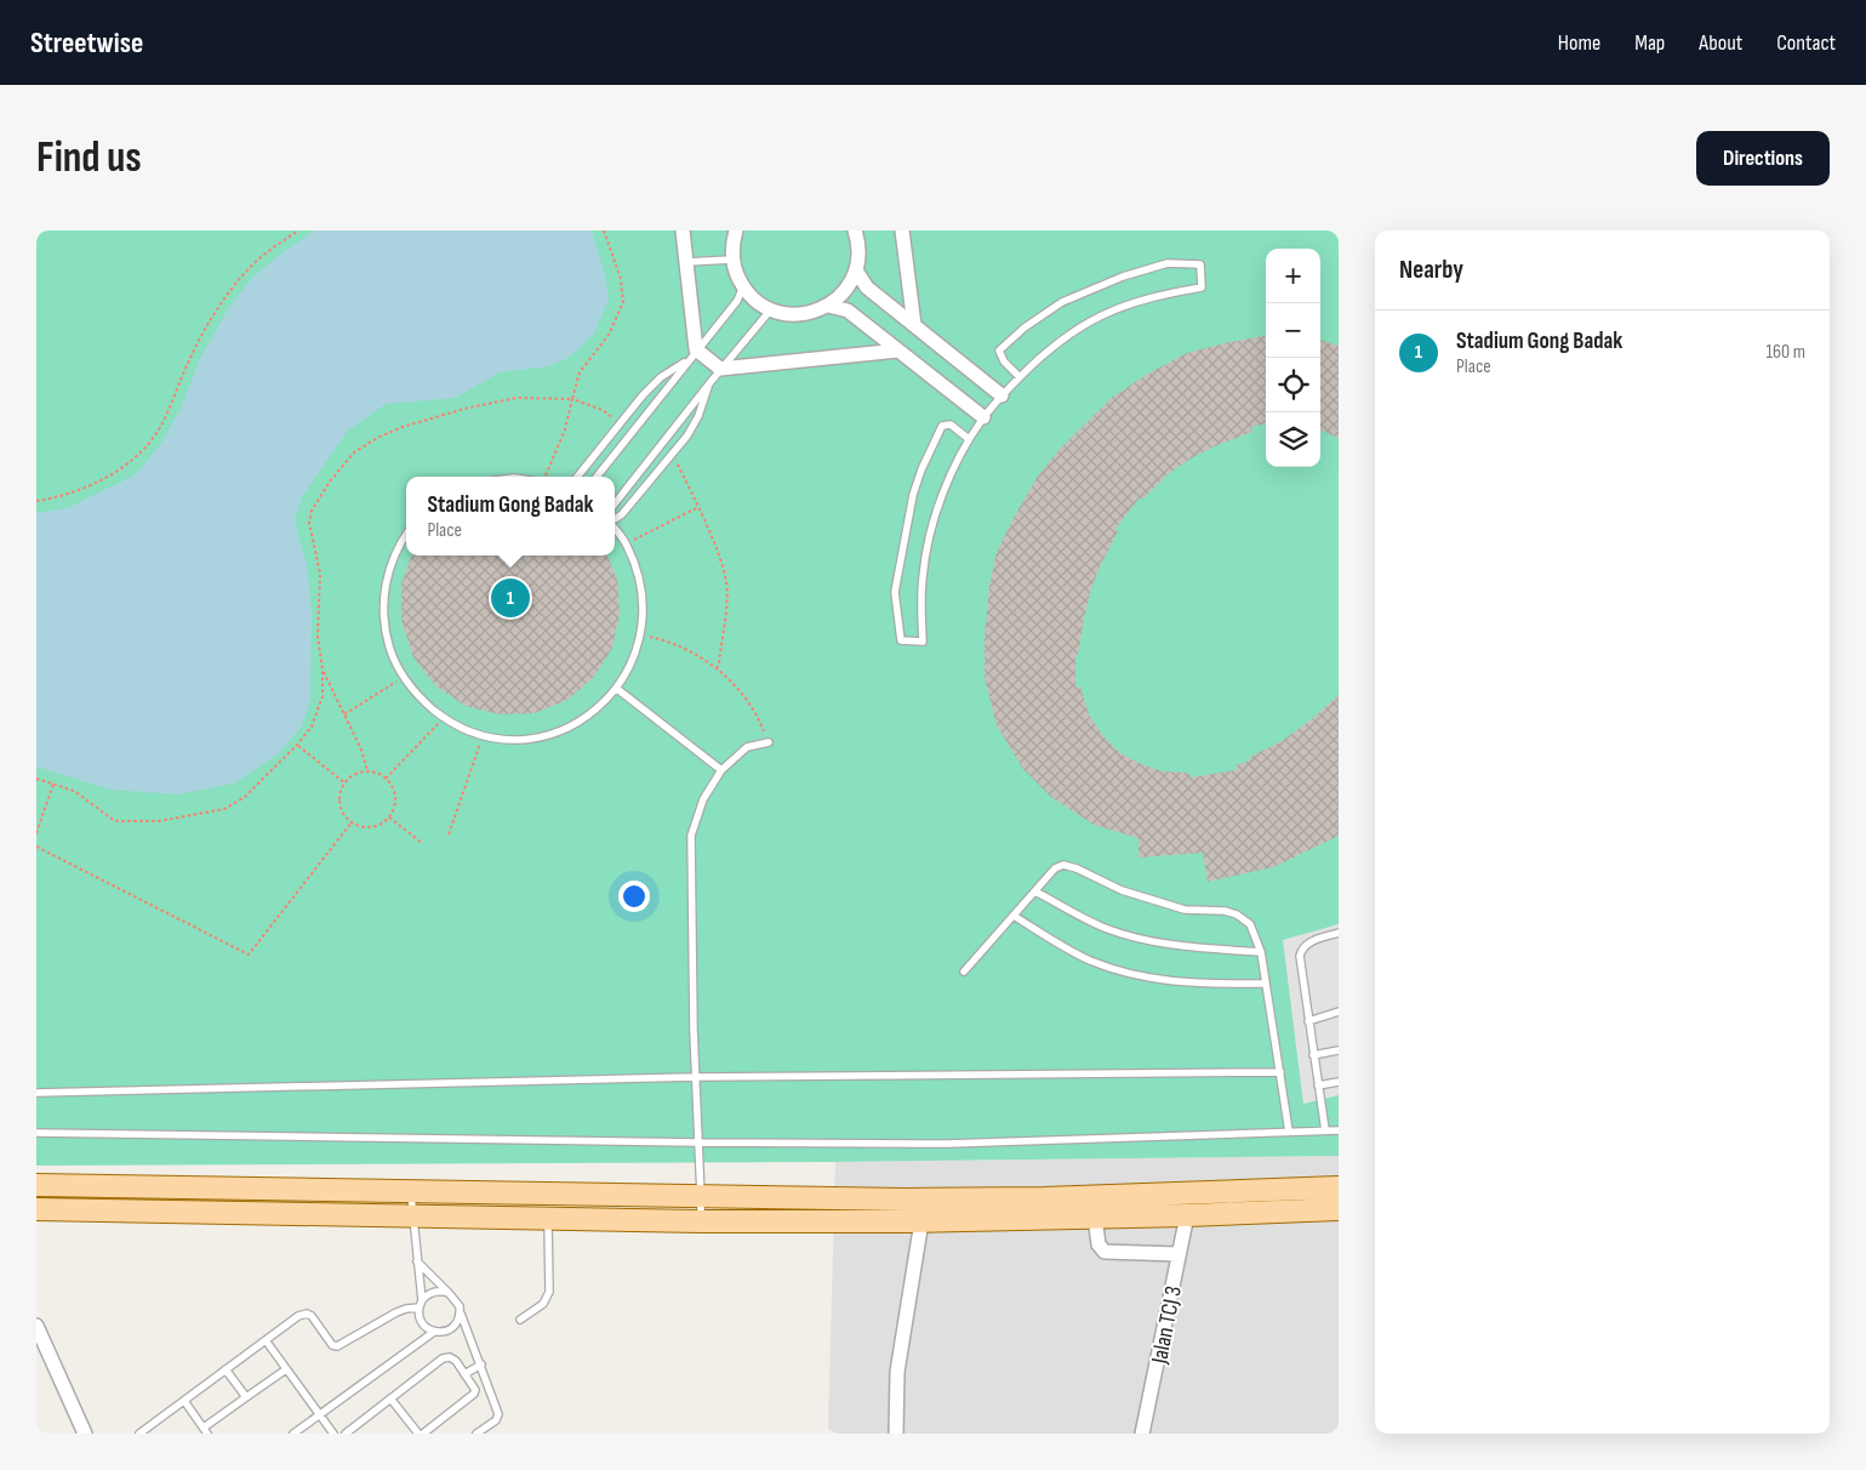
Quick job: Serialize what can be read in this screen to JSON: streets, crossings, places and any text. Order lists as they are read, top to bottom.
{
  "streets": {
    "street": ["Jalan TCJ 3"]
  },
  "page": {
    "header": "Streetwise",
    "nav": [
      "Home",
      "Map",
      "About",
      "Contact"
    ],
    "buttons": "Directions",
    "title": "Find us",
    "heading": "Nearby",
    "map_buttons": ["+", "−"],
    "list": [
      {
        "mark": "1",
        "name": "Stadium Gong Badak",
        "note": "Place",
        "value": "160 m"
      }
    ],
    "popup": ["Stadium Gong Badak", "Place"],
    "pins": "1"
  }
}
